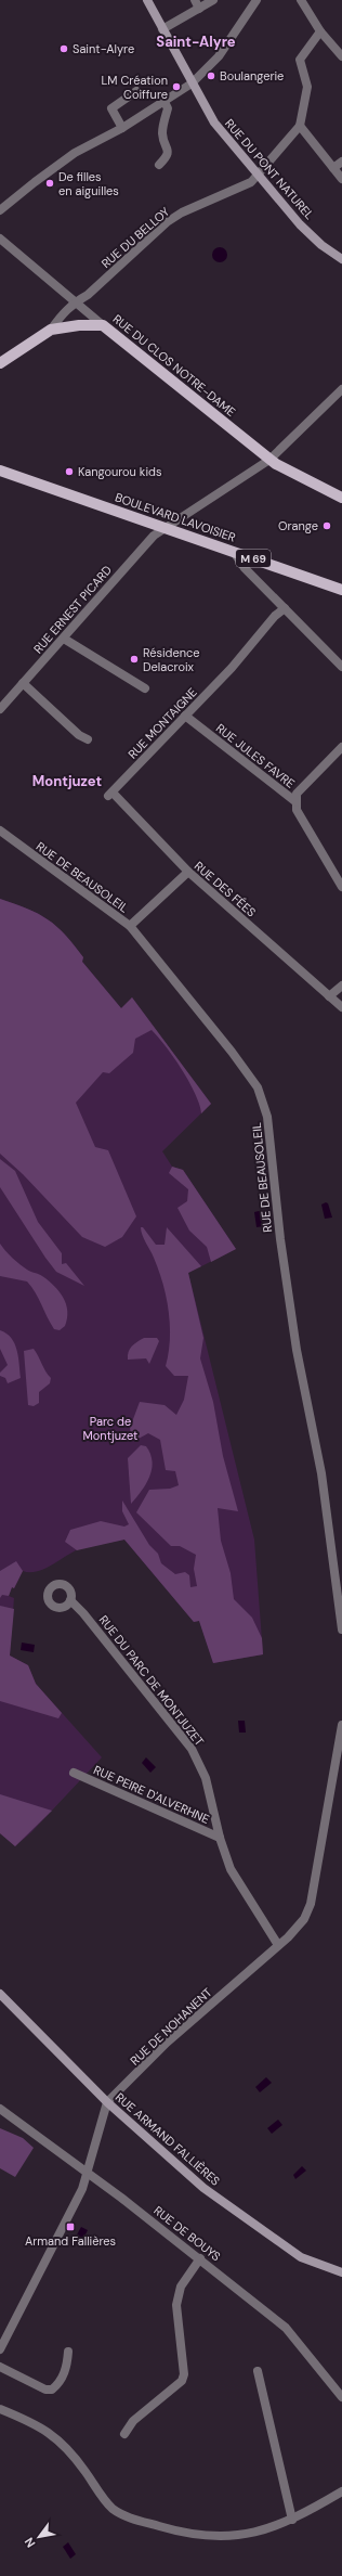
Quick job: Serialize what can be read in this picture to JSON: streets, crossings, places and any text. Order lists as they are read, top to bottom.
{
  "streets": {
    "main road": ["RUE DU CLOS NOTRE-DAME", "BOULEVARD LAVOISIER", "M 69"],
    "street": [
      "RUE DU PONT NATUREL",
      "RUE DU BELLOY",
      "RUE ERNEST PICARD",
      "RUE MONTAIGNE",
      "RUE JULES FAVRE",
      "RUE DE BEAUSOLEIL",
      "RUE DES FÉES",
      "RUE DU PARC DE MONTJUZET",
      "RUE PEIRE D'ALVERHNE",
      "RUE DE NOHANENT",
      "RUE ARMAND FALLIÈRES",
      "RUE DE BOUYS"
    ]
  },
  "crossings": [
    ["RUE DU PONT NATUREL", "RUE DU BELLOY"],
    ["RUE DU BELLOY", "RUE DU CLOS NOTRE-DAME"],
    ["RUE DU CLOS NOTRE-DAME", "RUE ERNEST PICARD"],
    ["BOULEVARD LAVOISIER", "RUE ERNEST PICARD"],
    ["RUE MONTAIGNE", "RUE JULES FAVRE"],
    ["RUE MONTAIGNE", "RUE DES FÉES"],
    ["RUE DU PARC DE MONTJUZET", "RUE PEIRE D'ALVERHNE"],
    ["RUE DU PARC DE MONTJUZET", "RUE DE NOHANENT"],
    ["RUE DE NOHANENT", "RUE ARMAND FALLIÈRES"],
    ["RUE DE NOHANENT", "RUE DE BOUYS"]
  ],
  "districts": ["Saint-Alyre", "Montjuzet"],
  "parks": ["Parc de Montjuzet"],
  "places": {
    "other": [
      "Saint-Alyre",
      "Boulangerie",
      "LM Création Coiffure",
      "De filles en aiguilles",
      "Kangourou kids",
      "Orange",
      "Résidence Delacroix"
    ],
    "transit": ["Armand Fallières"]
  },
  "north": "bottom left"
}
